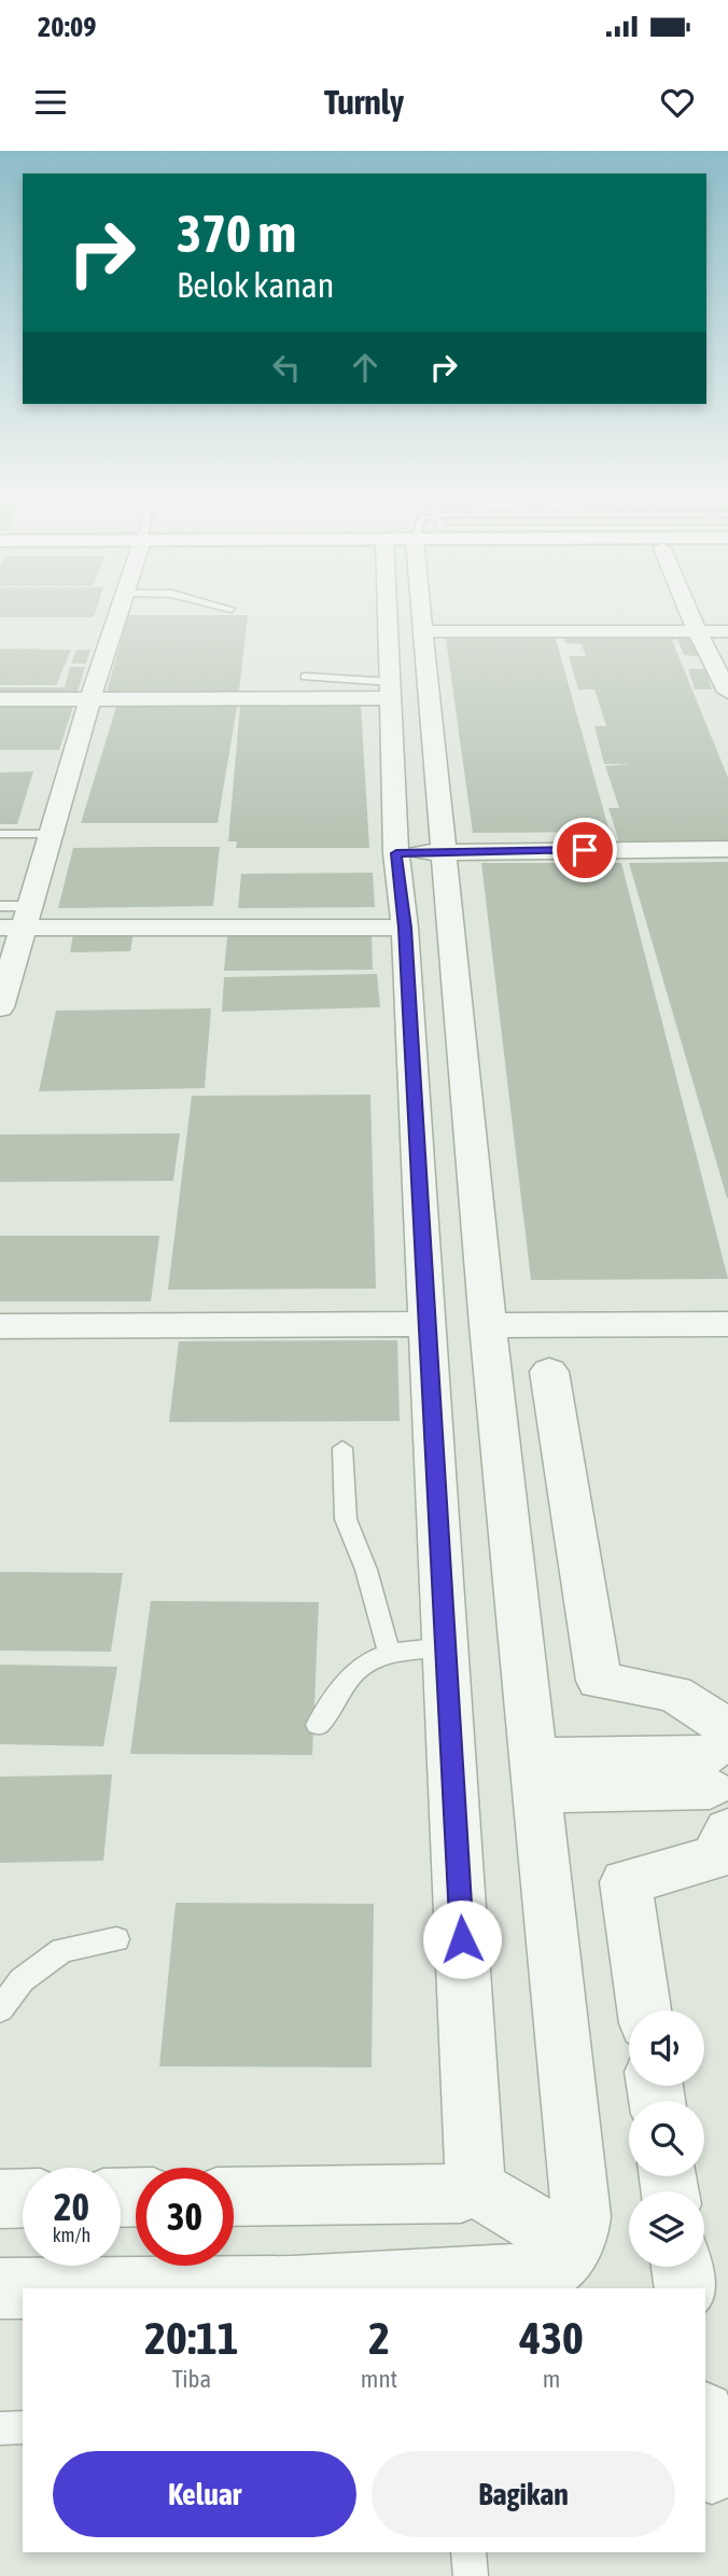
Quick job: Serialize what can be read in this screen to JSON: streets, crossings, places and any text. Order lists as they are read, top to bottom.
{
  "page": {
    "status": "20:09",
    "header": "Turnly",
    "turn": ["370 m", "Belok kanan"],
    "speed": "20 km/h",
    "limit": "30",
    "eta": [
      "20:11",
      "Tiba",
      "2",
      "mnt",
      "430",
      "m"
    ],
    "buttons": ["Keluar", "Bagikan"]
  }
}
